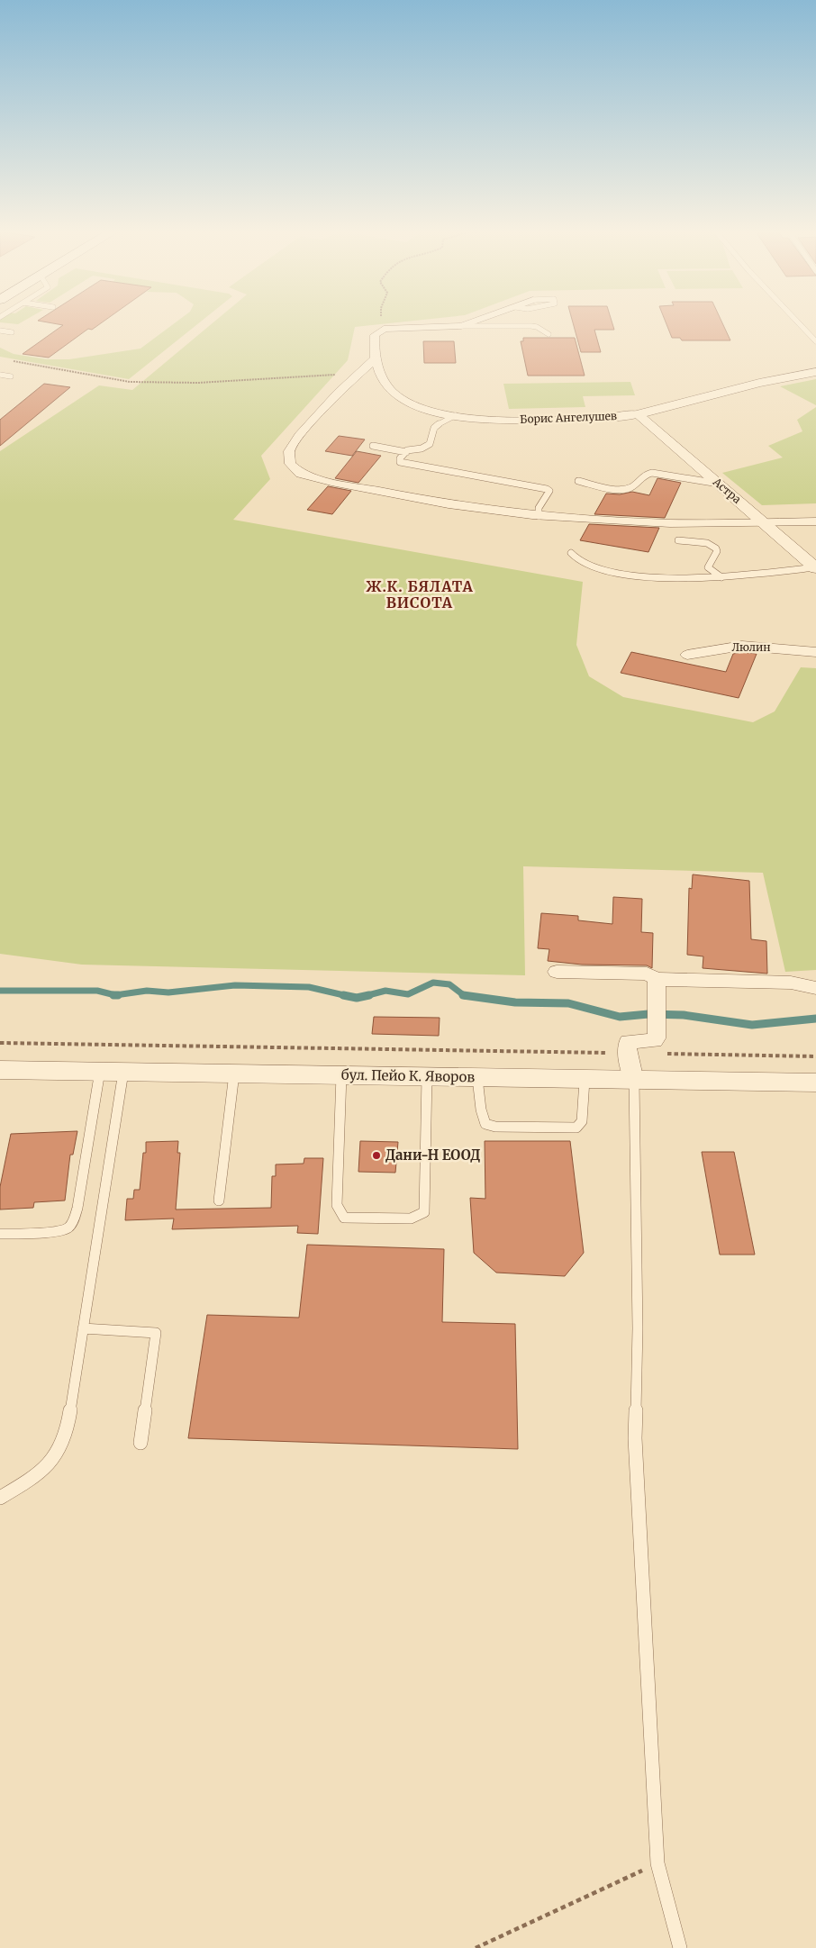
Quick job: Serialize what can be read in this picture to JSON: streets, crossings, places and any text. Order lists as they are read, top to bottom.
{
  "streets": {
    "street": [
      "Борис Ангелушев",
      "Астра",
      "Люлин",
      "бул. Пейо К. Яворов"
    ]
  },
  "crossings": [
    ["Борис Ангелушев", "Астра"]
  ],
  "districts": ["Ж.К. БЯЛАТА ВИСОТА"],
  "places": ["Дани-Н ЕООД"]
}
